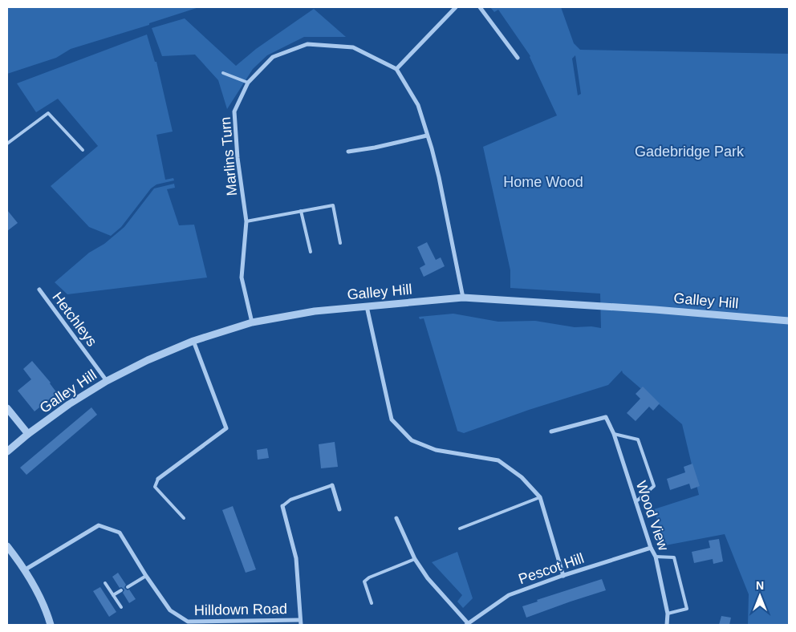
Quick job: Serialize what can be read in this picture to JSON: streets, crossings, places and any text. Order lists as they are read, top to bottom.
{
  "streets": {
    "street": [
      "Marlins Turn",
      "Galley Hill",
      "Hetchleys",
      "Wood View",
      "Pescot Hill",
      "Hilldown Road"
    ]
  },
  "crossings": [
    ["Marlins Turn", "Galley Hill"],
    ["Galley Hill", "Hetchleys"],
    ["Wood View", "Pescot Hill"]
  ],
  "parks": ["Gadebridge Park", "Home Wood"],
  "north": "top"
}
